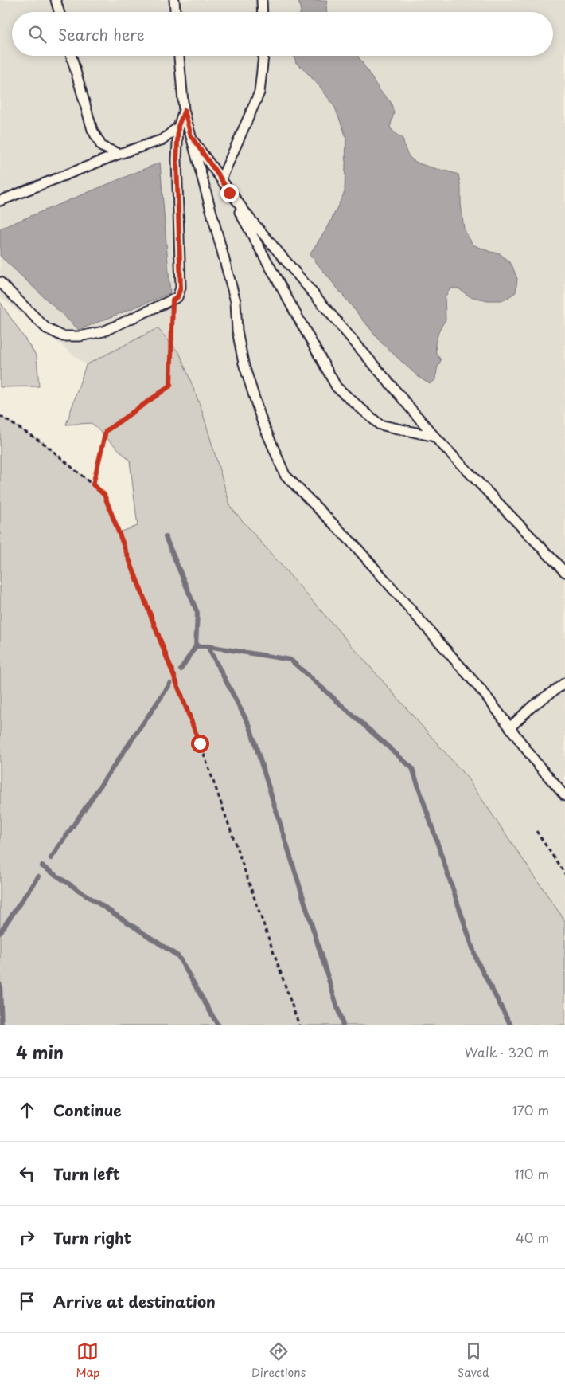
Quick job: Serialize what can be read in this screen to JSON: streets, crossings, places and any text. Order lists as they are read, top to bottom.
{
  "page": {
    "search": "Search here",
    "heading": ["4 min", "Walk · 320 m"],
    "list": [
      ["Continue", "170 m"],
      ["Turn left", "110 m"],
      ["Turn right", "40 m"],
      "Arrive at destination"
    ],
    "nav": ["Map", "Directions", "Saved"]
  }
}
